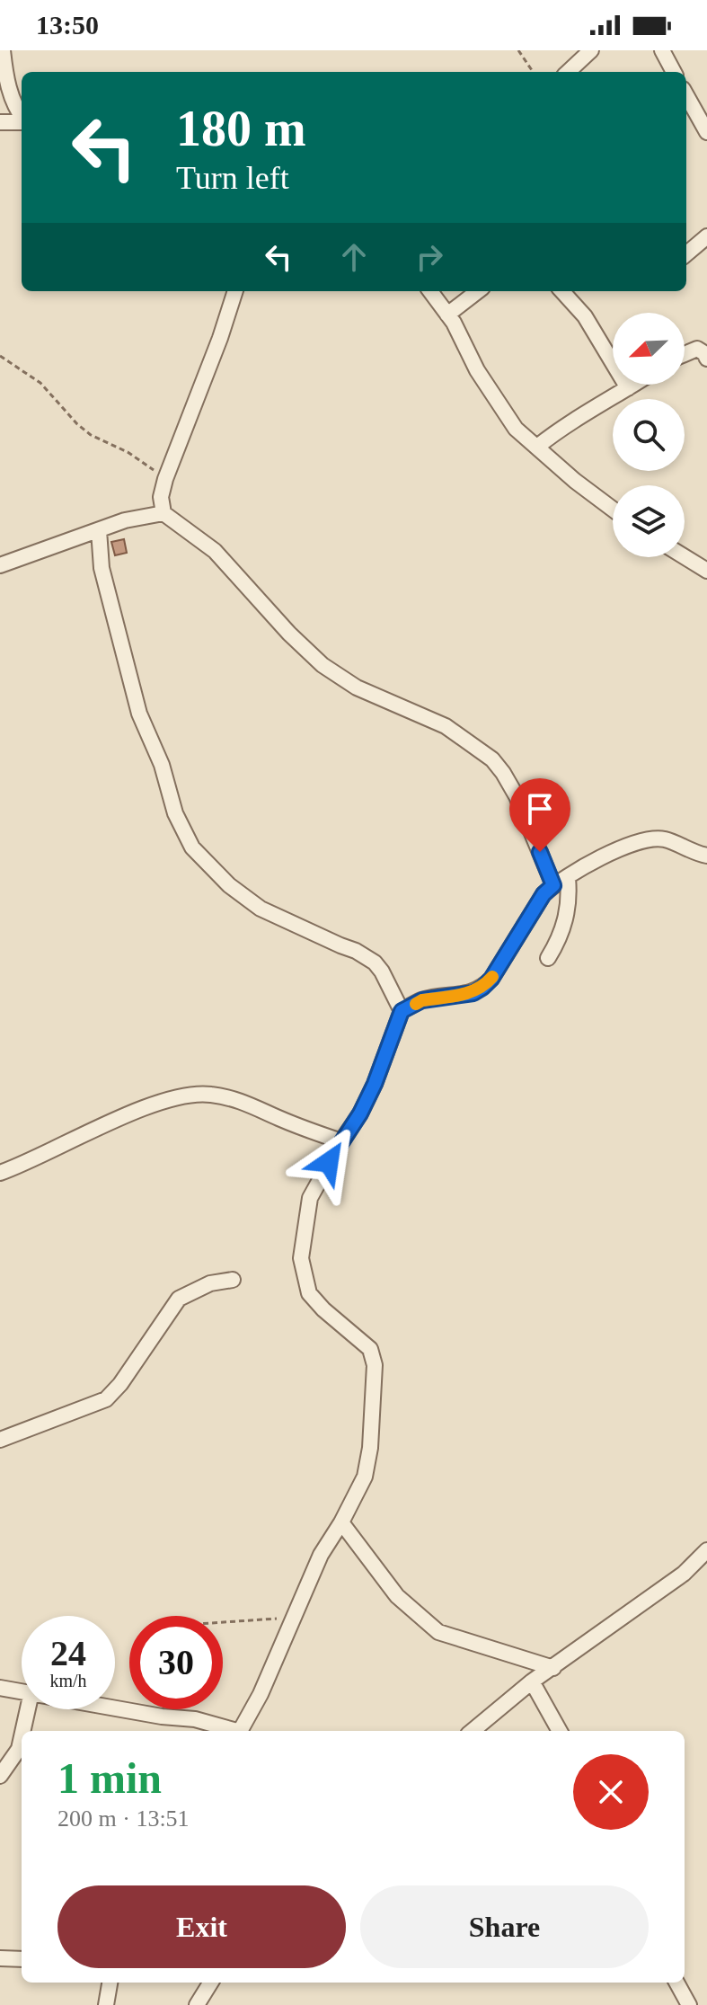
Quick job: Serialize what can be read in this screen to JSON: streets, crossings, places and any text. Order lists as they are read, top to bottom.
{
  "north": "bottom left",
  "page": {
    "status": "13:50",
    "turn": ["180 m", "Turn left"],
    "speed": "24 km/h",
    "limit": "30",
    "heading": ["1 min", "200 m · 13:51"],
    "buttons": ["Exit", "Share"]
  }
}
